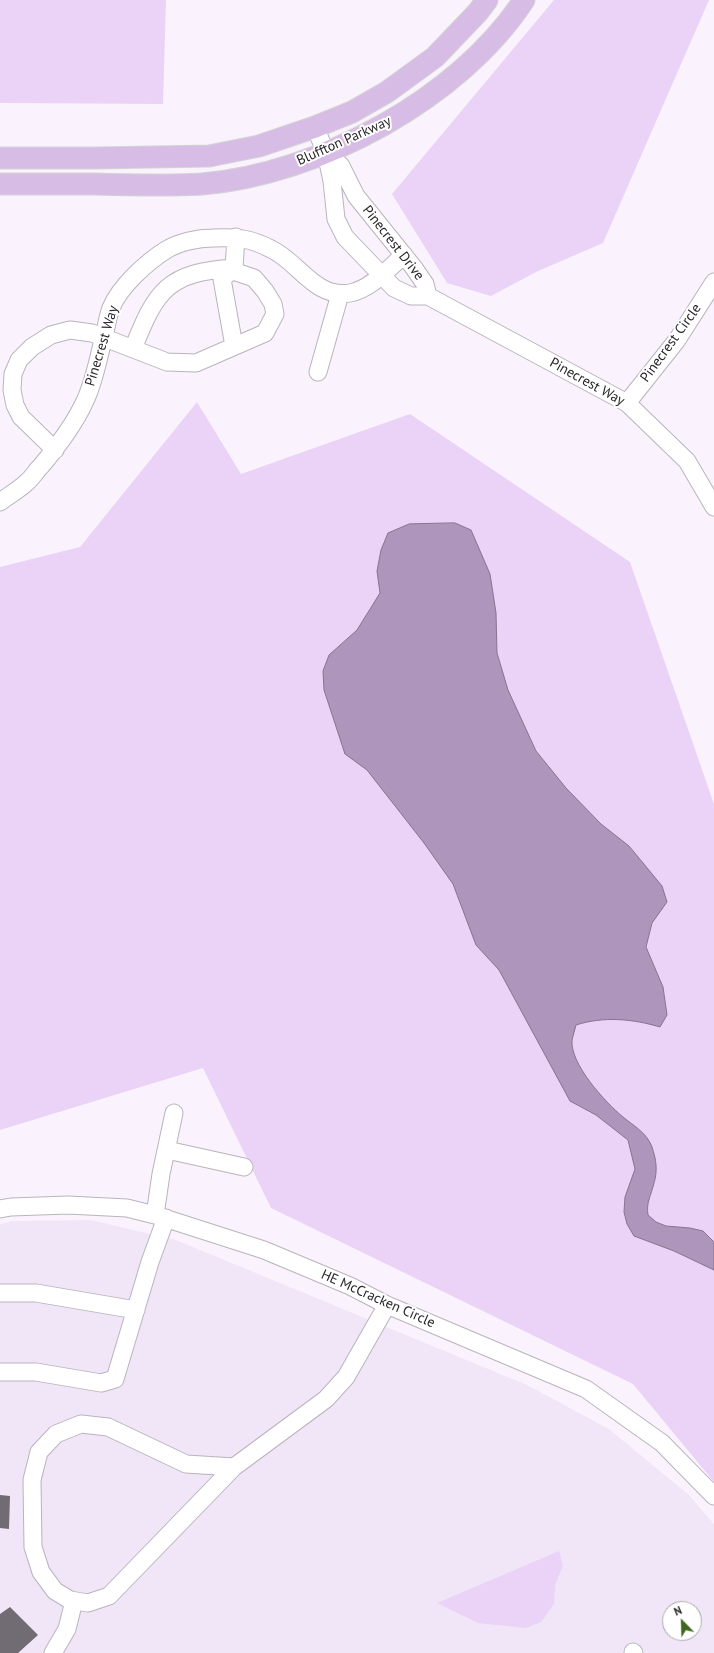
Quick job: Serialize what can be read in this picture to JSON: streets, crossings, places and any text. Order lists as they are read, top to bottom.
{
  "streets": {
    "main road": ["Bluffton Parkway"],
    "street": [
      "Pinecrest Drive",
      "Pinecrest Circle",
      "Pinecrest Way",
      "HE McCracken Circle"
    ]
  },
  "crossings": [
    ["Bluffton Parkway", "Pinecrest Drive"],
    ["Pinecrest Drive", "Pinecrest Way"],
    ["Pinecrest Circle", "Pinecrest Way"]
  ],
  "north": "top left"
}
